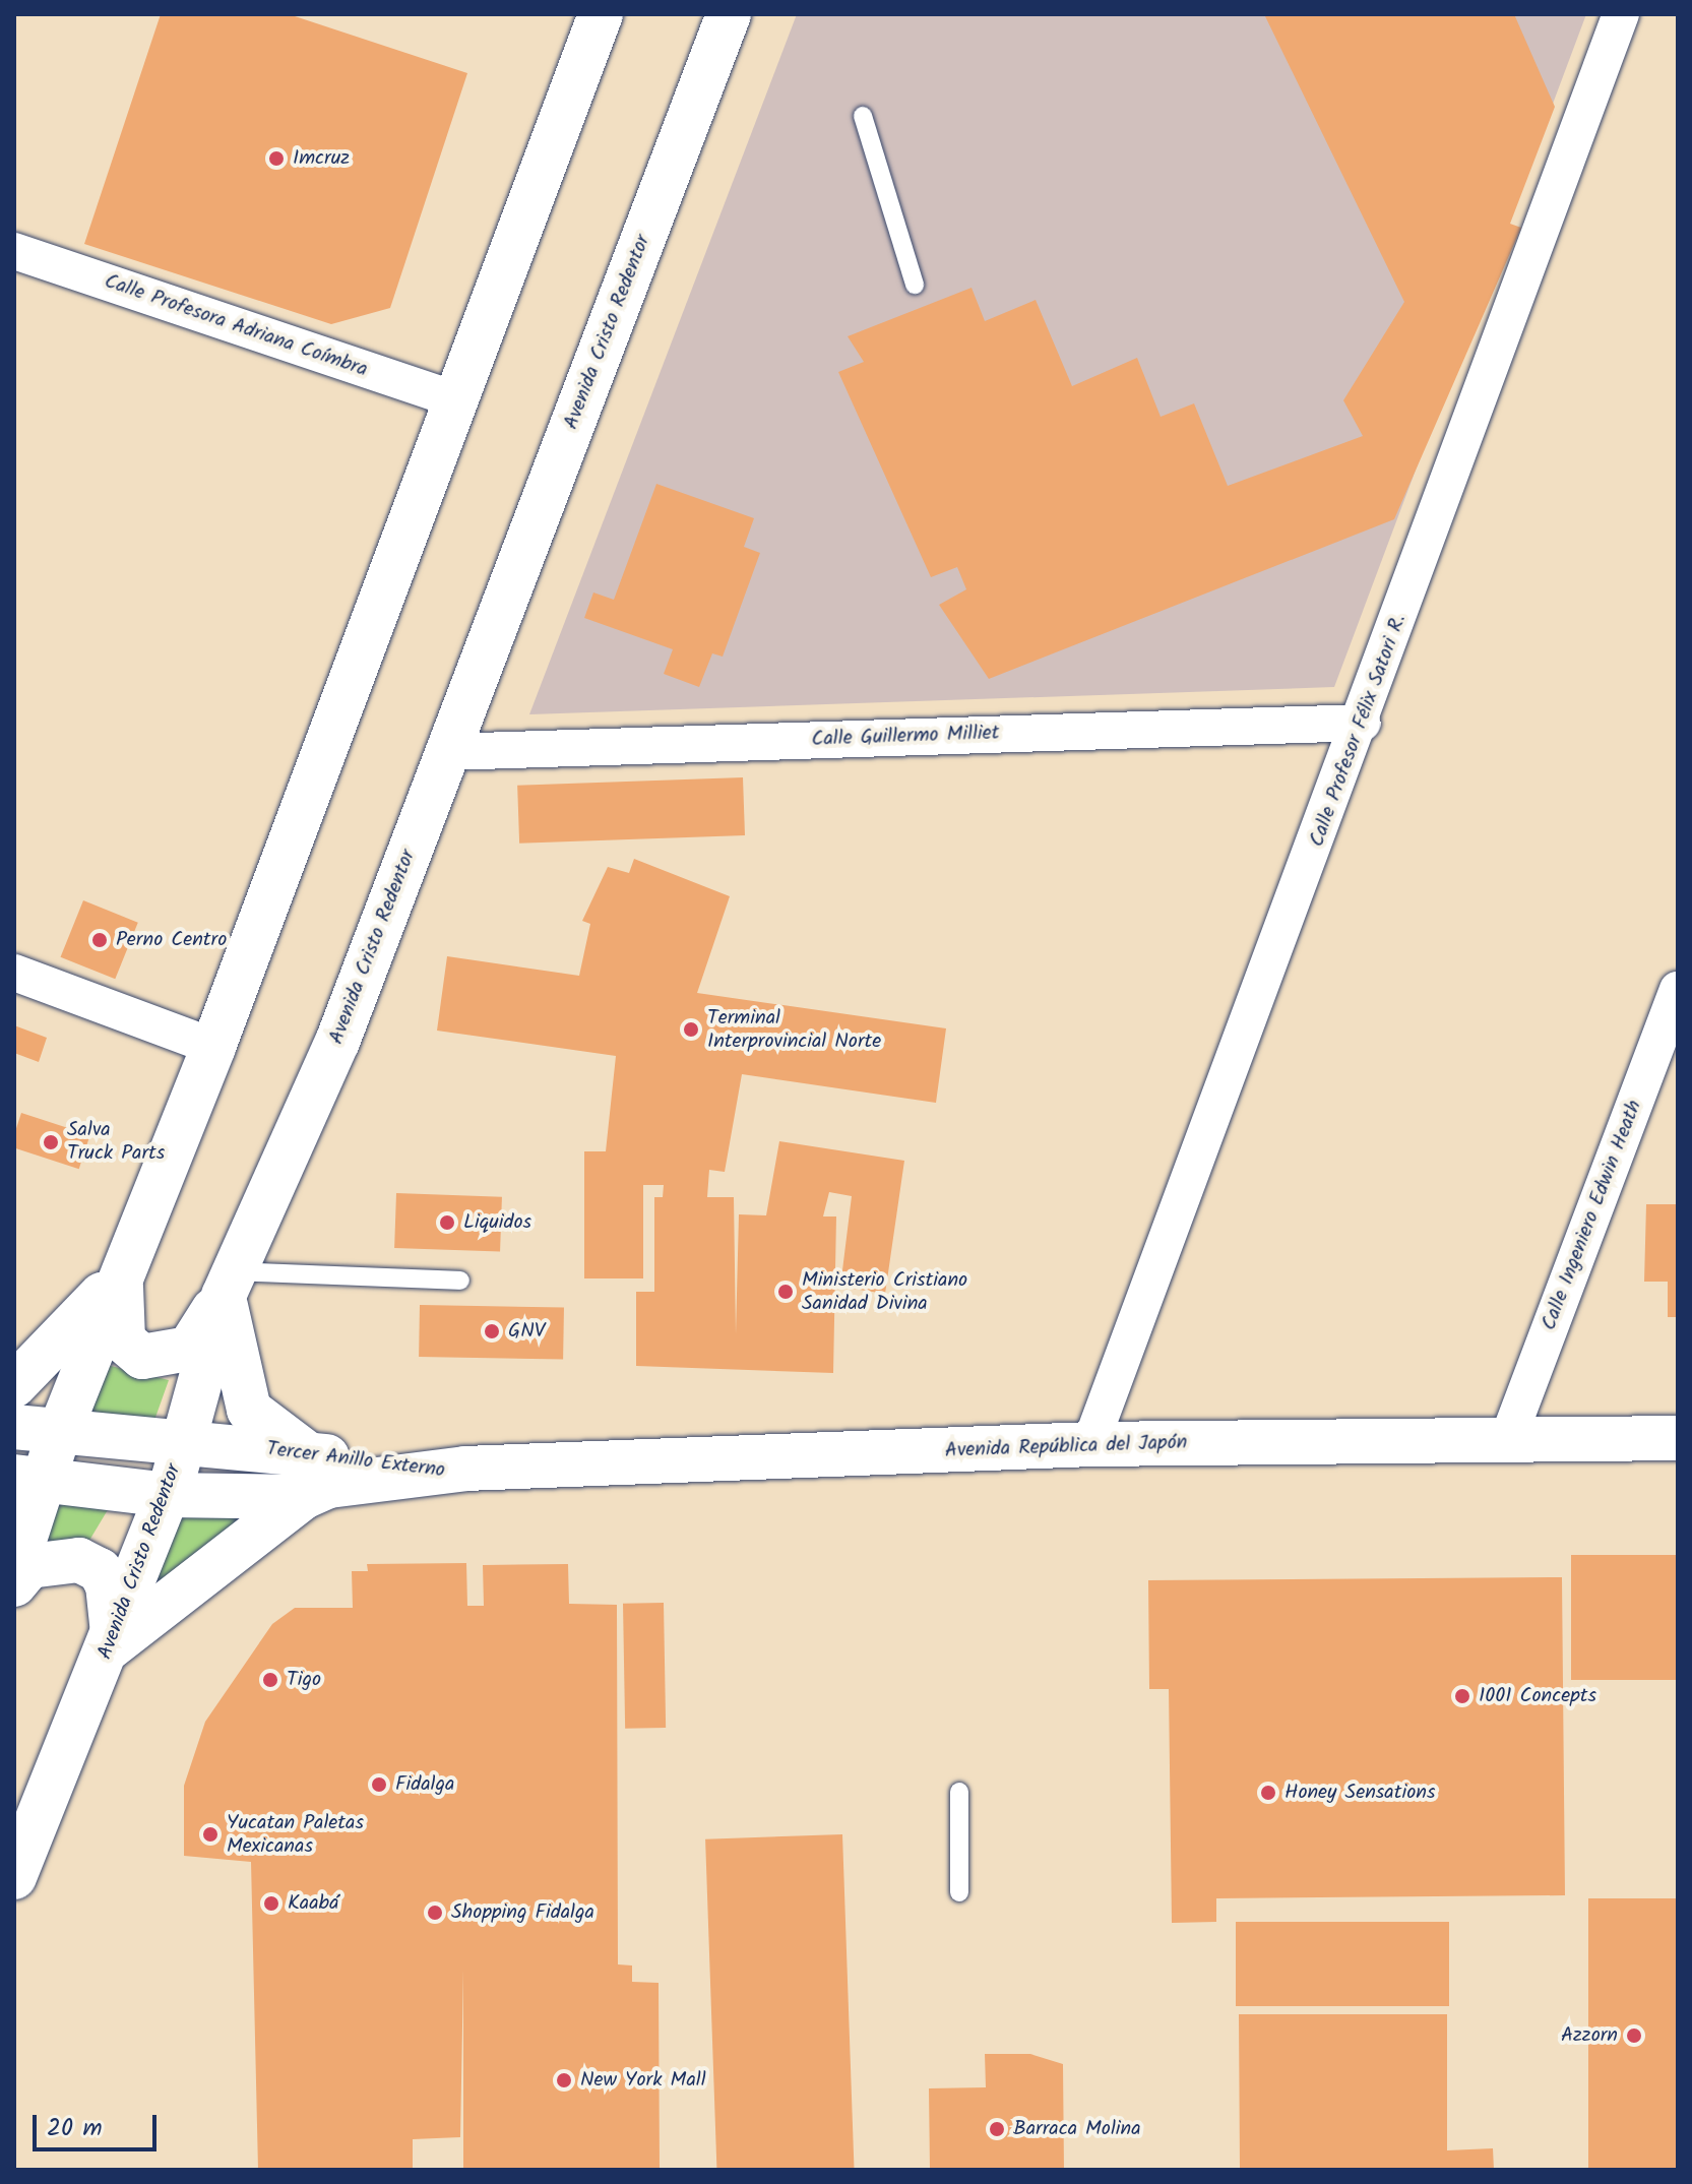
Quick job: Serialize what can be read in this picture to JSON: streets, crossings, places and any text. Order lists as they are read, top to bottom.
{
  "streets": {
    "main road": ["Avenida Cristo Redentor", "Avenida República del Japón", "Tercer Anillo Externo"],
    "street": [
      "Calle Profesora Adriana Coímbra",
      "Calle Profesor Félix Satori R.",
      "Calle Guillermo Milliet",
      "Calle Ingeniero Edwin Heath"
    ]
  },
  "crossings": [
    ["Avenida Cristo Redentor", "Calle Guillermo Milliet"],
    ["Avenida Cristo Redentor", "Tercer Anillo Externo"],
    ["Calle Profesor Félix Satori R.", "Calle Guillermo Milliet"],
    ["Calle Profesor Félix Satori R.", "Avenida República del Japón"],
    ["Calle Ingeniero Edwin Heath", "Avenida República del Japón"],
    ["Avenida República del Japón", "Tercer Anillo Externo"]
  ],
  "places": [
    "Imcruz",
    "Perno Centro",
    "Terminal Interprovincial Norte",
    "Salva Truck Parts",
    "Liquidos",
    "Ministerio Cristiano Sanidad Divina",
    "GNV",
    "Tigo",
    "1001 Concepts",
    "Fidalga",
    "Honey Sensations",
    "Yucatan Paletas Mexicanas",
    "Kaabá",
    "Shopping Fidalga",
    "Azzorn",
    "New York Mall",
    "Barraca Molina"
  ],
  "scale_bar": "20 m"
}
